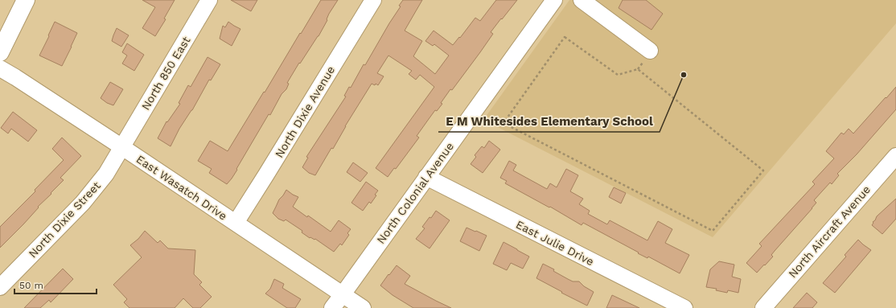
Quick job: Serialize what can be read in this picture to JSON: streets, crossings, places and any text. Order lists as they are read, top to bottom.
{
  "streets": {
    "street": [
      "North 850 East",
      "North Dixie Avenue",
      "East Wasatch Drive",
      "North Colonial Avenue",
      "North Dixie Street",
      "North Aircraft Avenue",
      "East Julie Drive"
    ]
  },
  "crossings": [
    ["North 850 East", "East Wasatch Drive"],
    ["North 850 East", "North Dixie Street"],
    ["North Dixie Avenue", "East Wasatch Drive"],
    ["East Wasatch Drive", "North Colonial Avenue"],
    ["East Wasatch Drive", "North Dixie Street"],
    ["North Colonial Avenue", "East Julie Drive"]
  ],
  "places": ["E M Whitesides Elementary School"],
  "scale_bar": "50 m"
}
